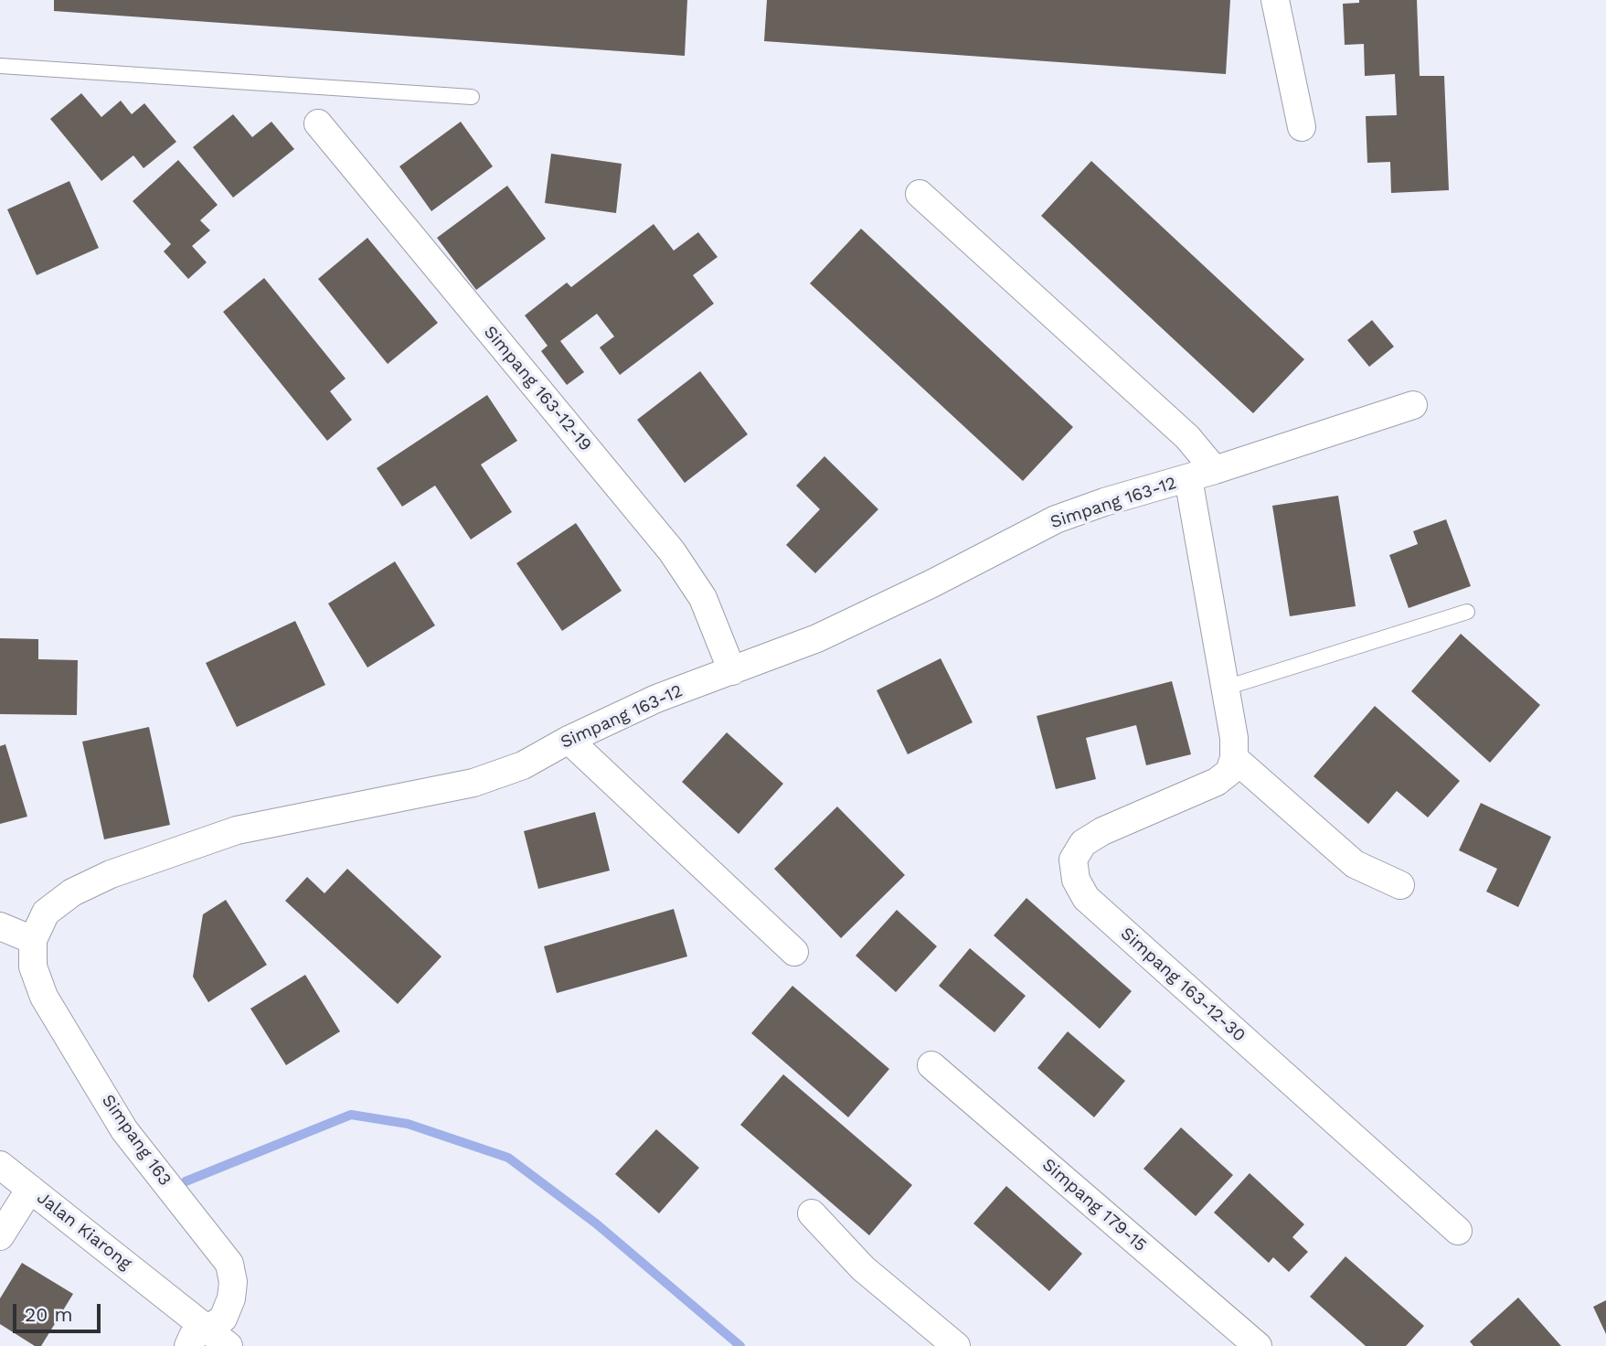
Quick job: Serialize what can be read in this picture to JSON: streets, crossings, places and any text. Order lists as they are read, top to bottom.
{
  "streets": {
    "street": [
      "Simpang 163-12-19",
      "Simpang 163-12",
      "Simpang 163-12-30",
      "Simpang 163",
      "Simpang 179-15",
      "Jalan Kiarong"
    ]
  },
  "crossings": [
    ["Simpang 163-12-19", "Simpang 163-12"],
    ["Simpang 163-12", "Simpang 163"],
    ["Simpang 163", "Jalan Kiarong"]
  ],
  "scale_bar": "20 m"
}
